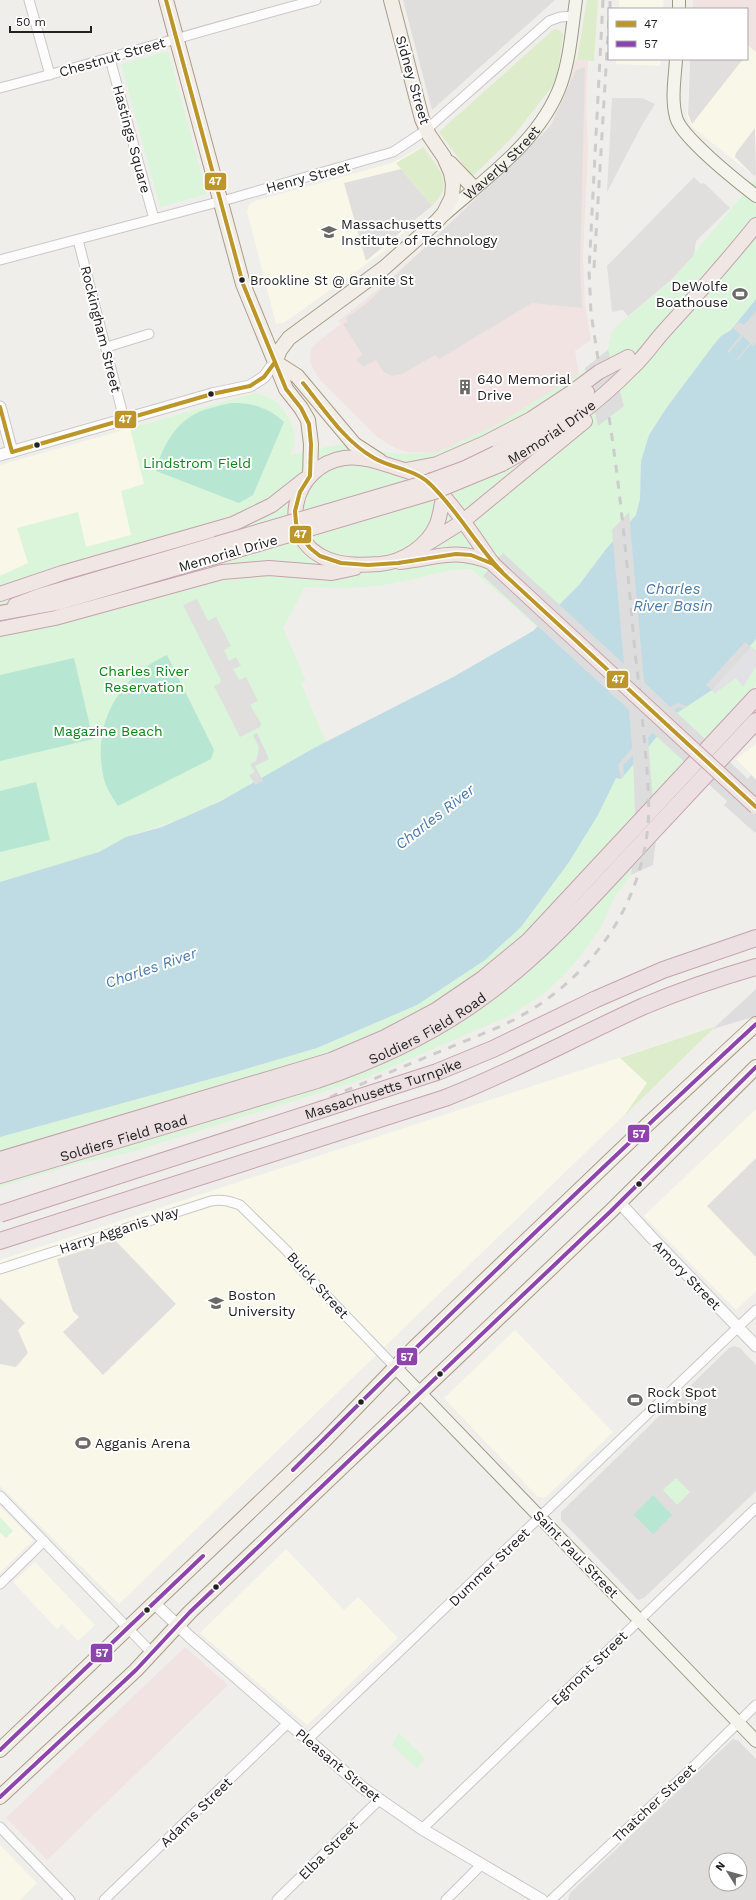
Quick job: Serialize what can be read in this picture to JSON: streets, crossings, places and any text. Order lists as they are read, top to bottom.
{
  "streets": {
    "highway": ["Memorial Drive", "Soldiers Field Road", "Massachusetts Turnpike"],
    "main road": ["Sidney Street", "Waverly Street", "Saint Paul Street"],
    "street": [
      "Chestnut Street",
      "Hastings Square",
      "Henry Street",
      "Rockingham Street",
      "Harry Agganis Way",
      "Amory Street",
      "Buick Street",
      "Dummer Street",
      "Egmont Street",
      "Pleasant Street",
      "Thatcher Street",
      "Adams Street",
      "Elba Street"
    ]
  },
  "crossings": [
    ["Chestnut Street", "Hastings Square"],
    ["Sidney Street", "Waverly Street"],
    ["Sidney Street", "Henry Street"],
    ["Hastings Square", "Henry Street"],
    ["Waverly Street", "Henry Street"],
    ["Henry Street", "Rockingham Street"],
    ["Harry Agganis Way", "Buick Street"],
    ["Amory Street", "Dummer Street"],
    ["Buick Street", "Saint Paul Street"],
    ["Saint Paul Street", "Dummer Street"],
    ["Saint Paul Street", "Egmont Street"],
    ["Saint Paul Street", "Thatcher Street"],
    ["Dummer Street", "Pleasant Street"],
    ["Egmont Street", "Pleasant Street"],
    ["Pleasant Street", "Adams Street"],
    ["Pleasant Street", "Elba Street"]
  ],
  "water": ["Charles River Basin", "Charles River"],
  "parks": ["Lindstrom Field", "Charles River Reservation", "Magazine Beach"],
  "places": {
    "school or university": ["Massachusetts Institute of Technology", "Boston University"],
    "other": ["Brookline St @ Granite St"],
    "sports": ["DeWolfe Boathouse", "Rock Spot Climbing", "Agganis Arena"],
    "building": ["640 Memorial Drive"]
  },
  "lines": ["transit line 47", "transit line 57"],
  "legend": ["47", "57"],
  "scale_bar": "50 m",
  "north": "top left"
}
